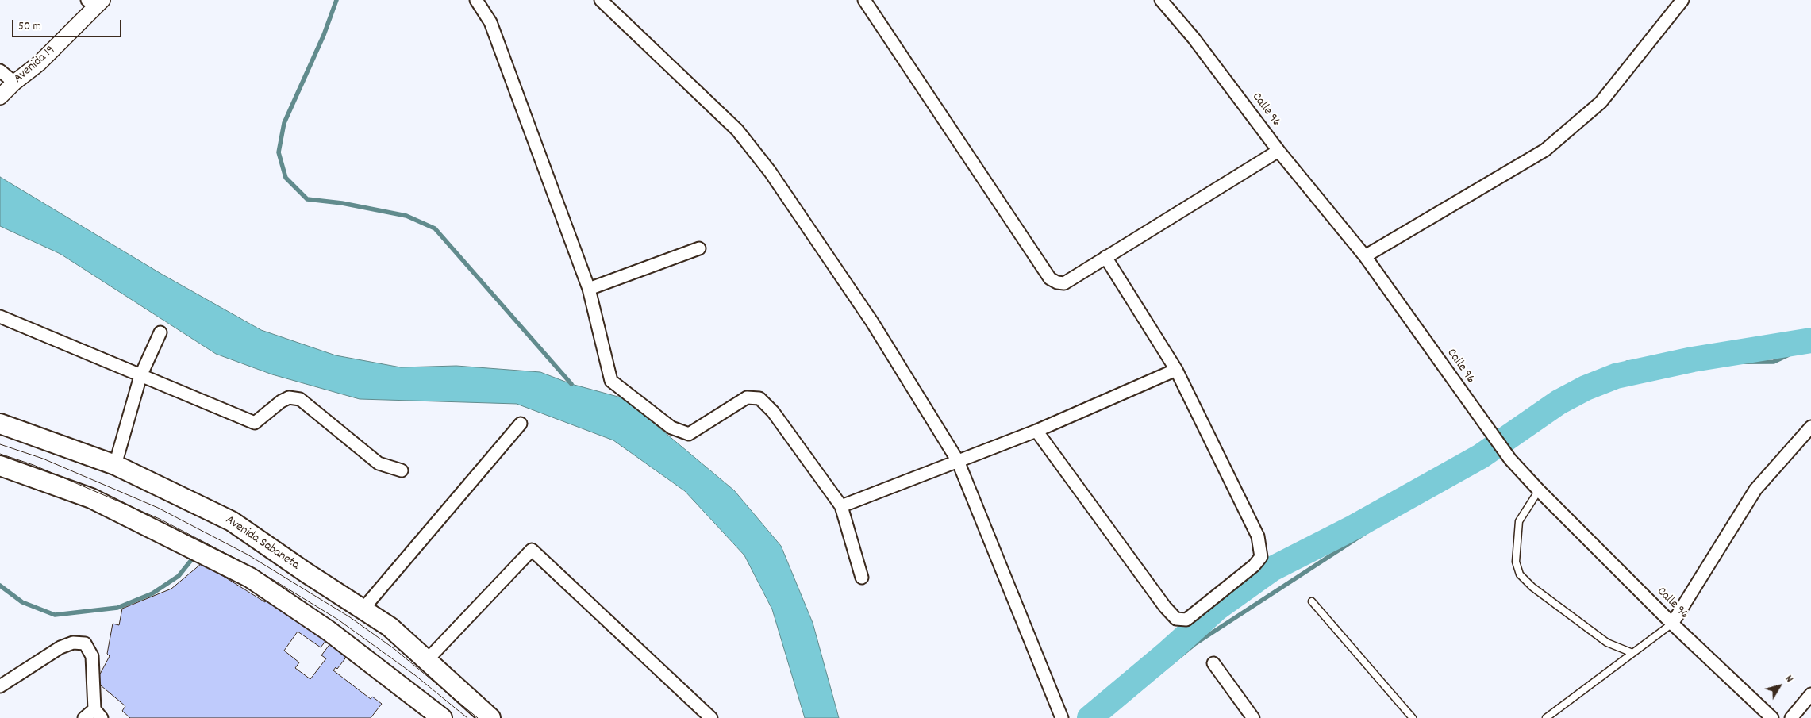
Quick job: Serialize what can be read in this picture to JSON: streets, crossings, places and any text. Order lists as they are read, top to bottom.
{
  "streets": {
    "main road": ["Avenida Sabaneta"],
    "street": ["Avenida 19", "Calle 96"]
  },
  "scale_bar": "50 m",
  "north": "top right"
}
